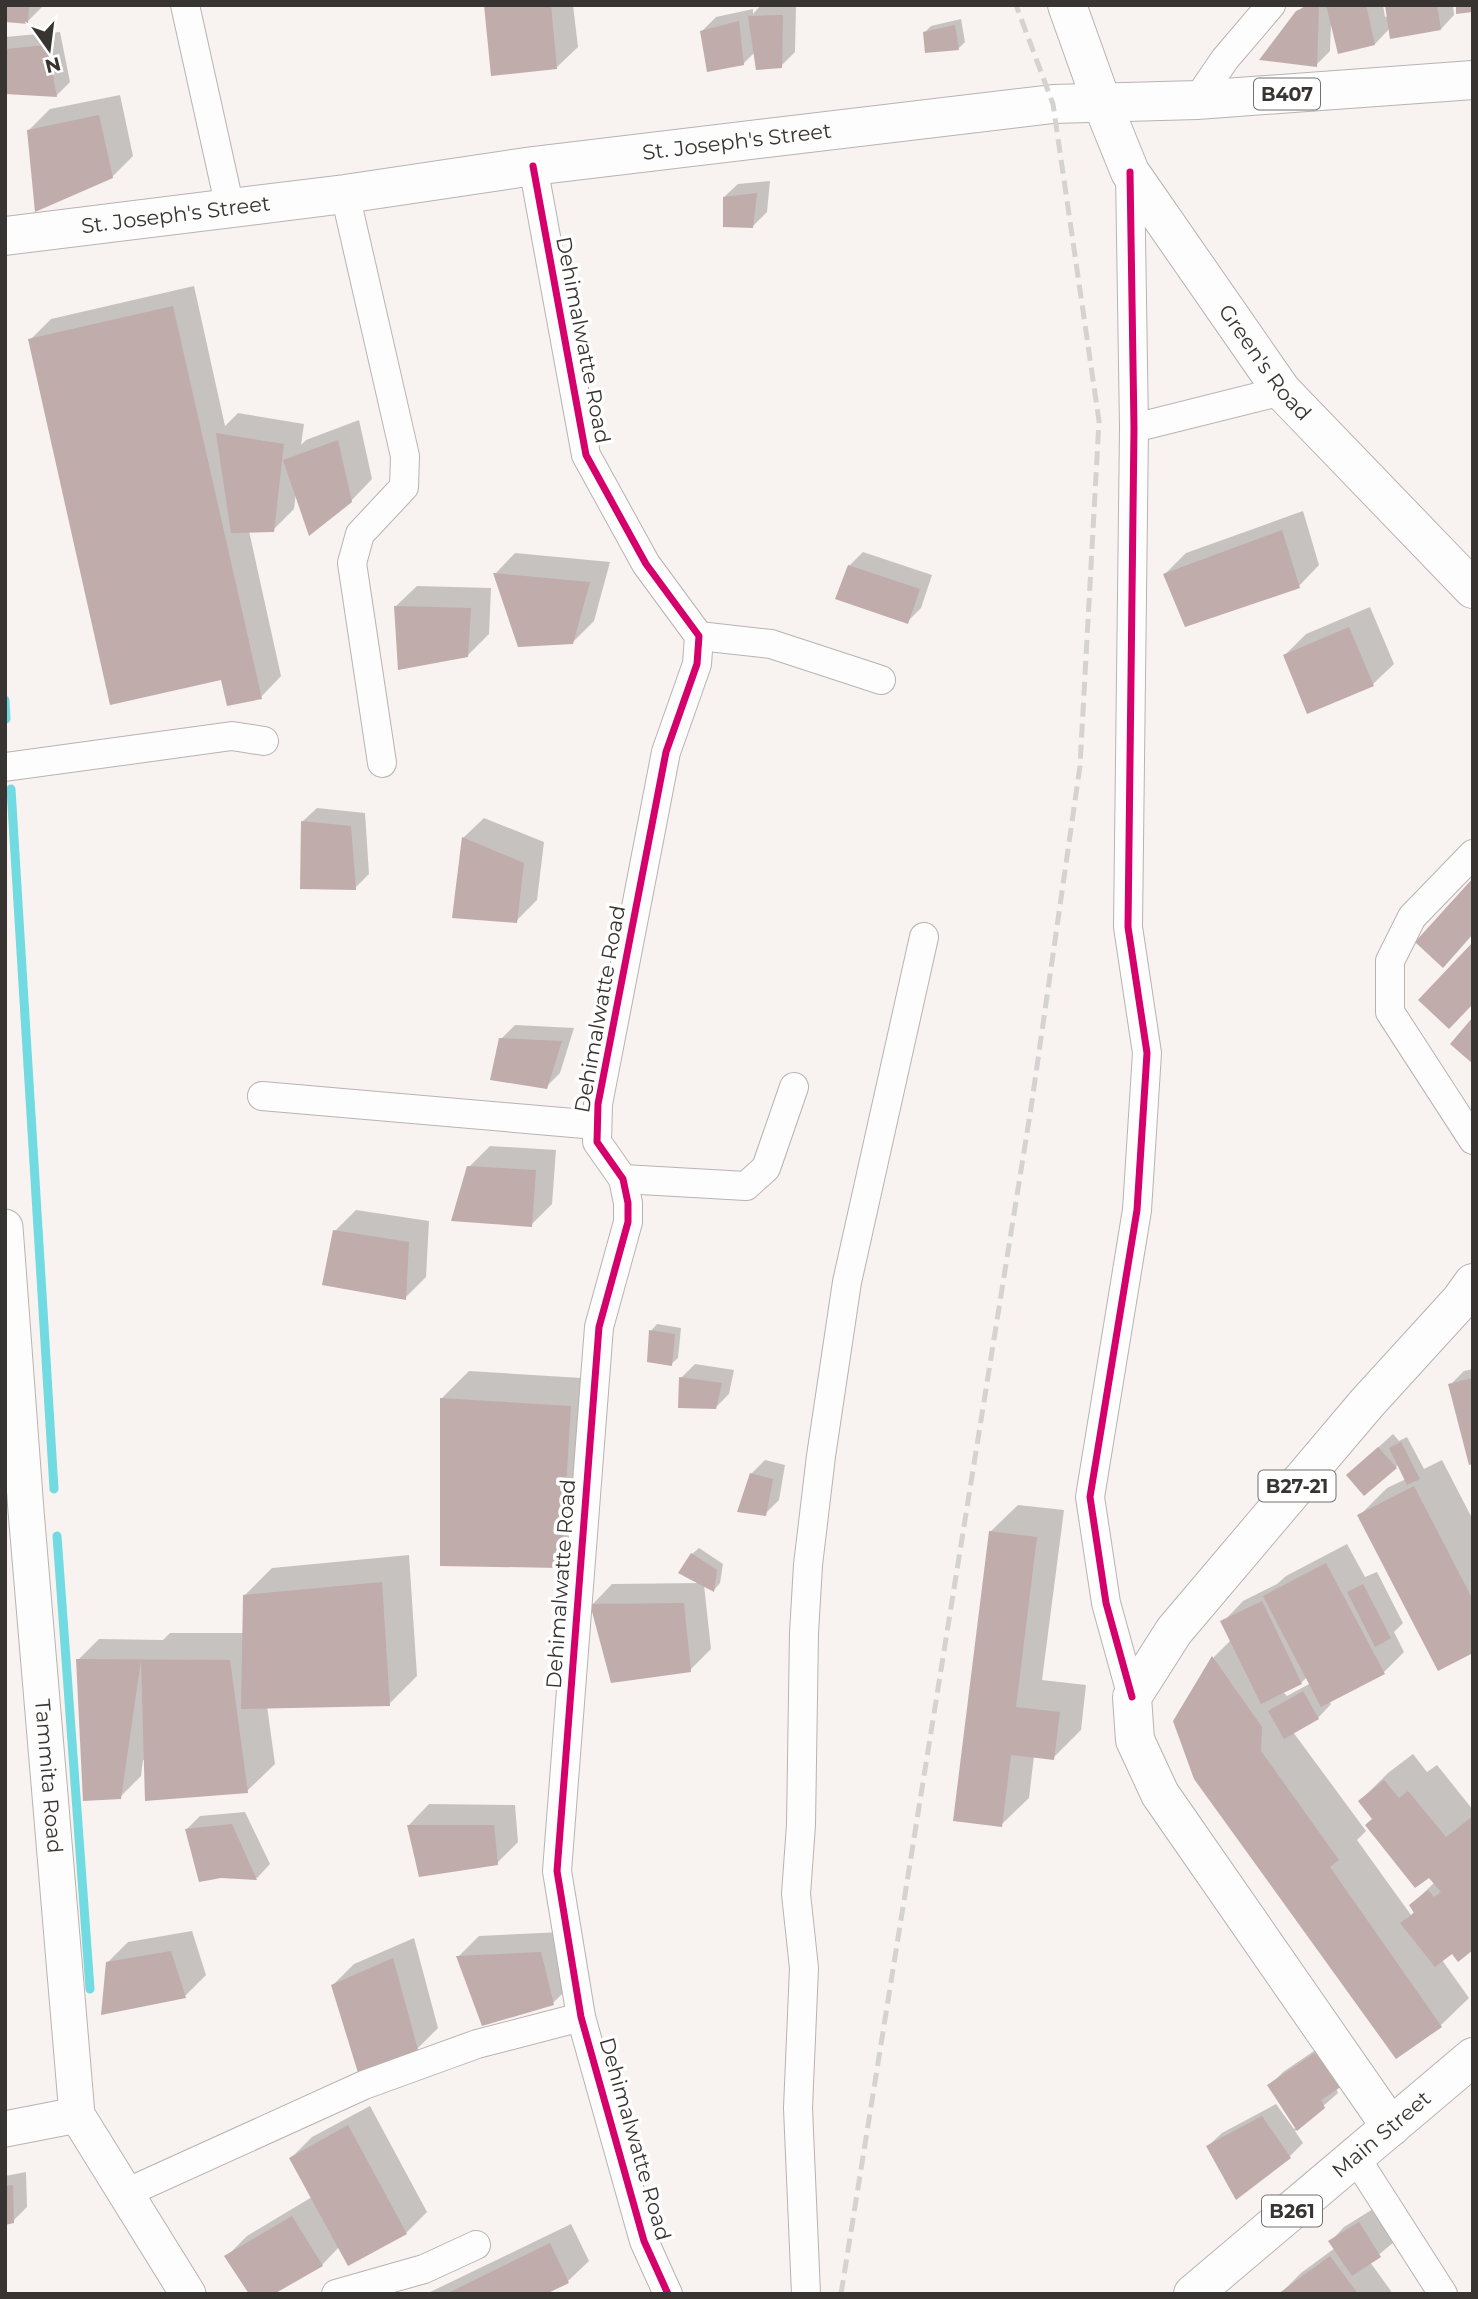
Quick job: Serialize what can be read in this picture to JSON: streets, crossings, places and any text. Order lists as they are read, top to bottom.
{
  "streets": {
    "main road": [
      "B407",
      "St. Joseph's Street",
      "Green's Road",
      "B27-21",
      "Main Street",
      "B261"
    ],
    "street": ["Dehimalwatte Road", "Tammita Road"]
  },
  "crossings": [
    ["St. Joseph's Street", "Dehimalwatte Road"],
    ["St. Joseph's Street", "Green's Road"]
  ],
  "north": "bottom"
}
